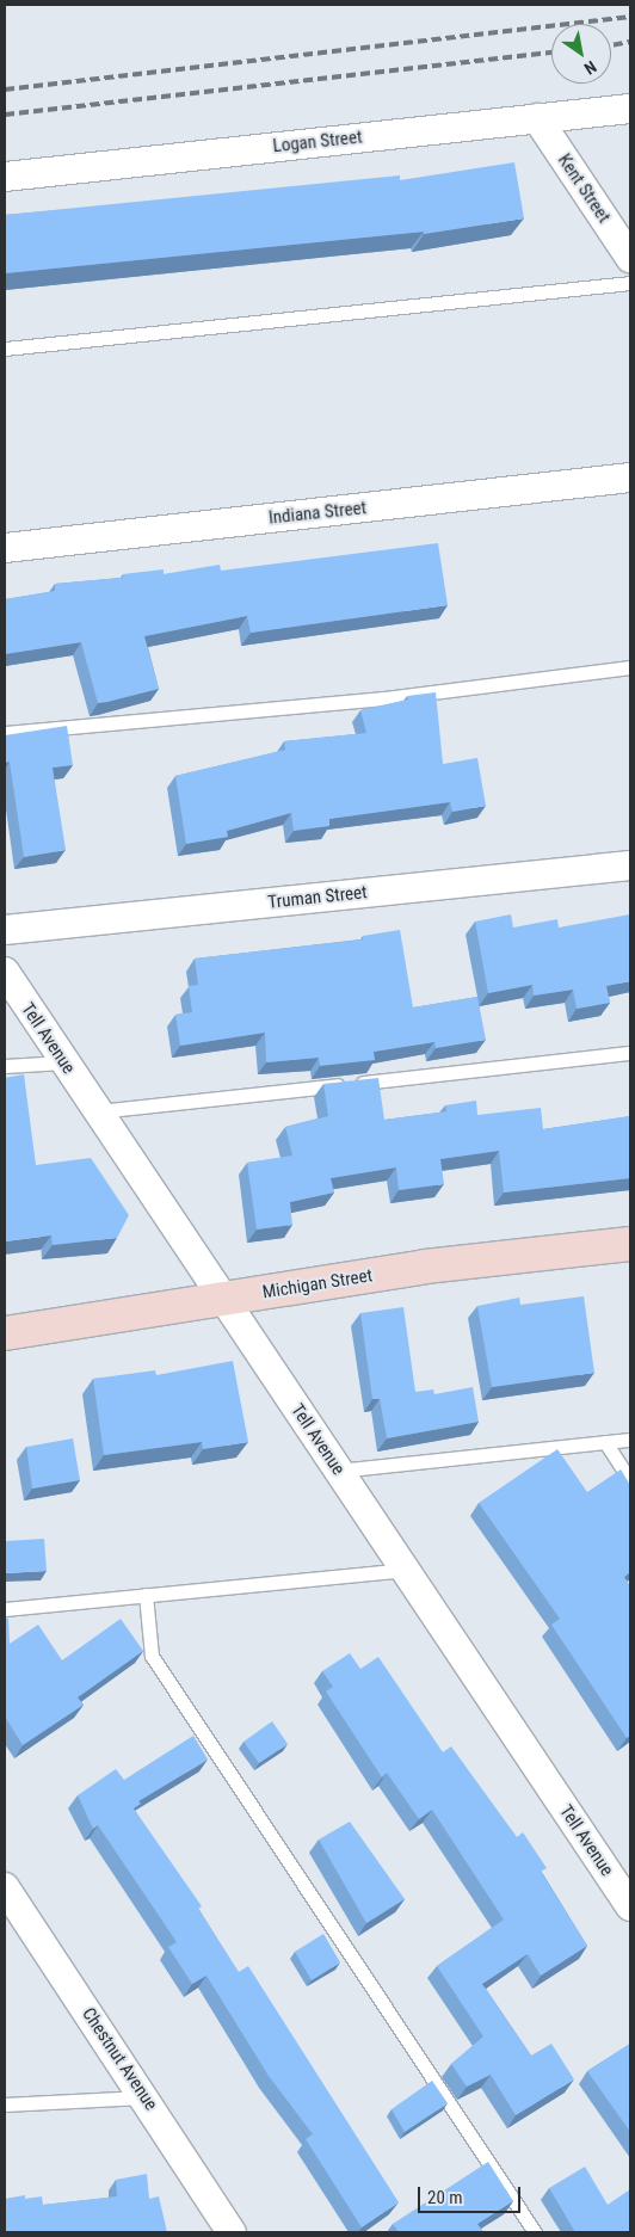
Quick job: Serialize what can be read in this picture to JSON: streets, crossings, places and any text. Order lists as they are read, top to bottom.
{
  "streets": {
    "main road": ["Michigan Street"],
    "street": [
      "Logan Street",
      "Kent Street",
      "Indiana Street",
      "Truman Street",
      "Tell Avenue",
      "Chestnut Avenue"
    ]
  },
  "crossings": [
    ["Logan Street", "Kent Street"],
    ["Tell Avenue", "Michigan Street"]
  ],
  "scale_bar": "20 m",
  "north": "bottom right"
}
